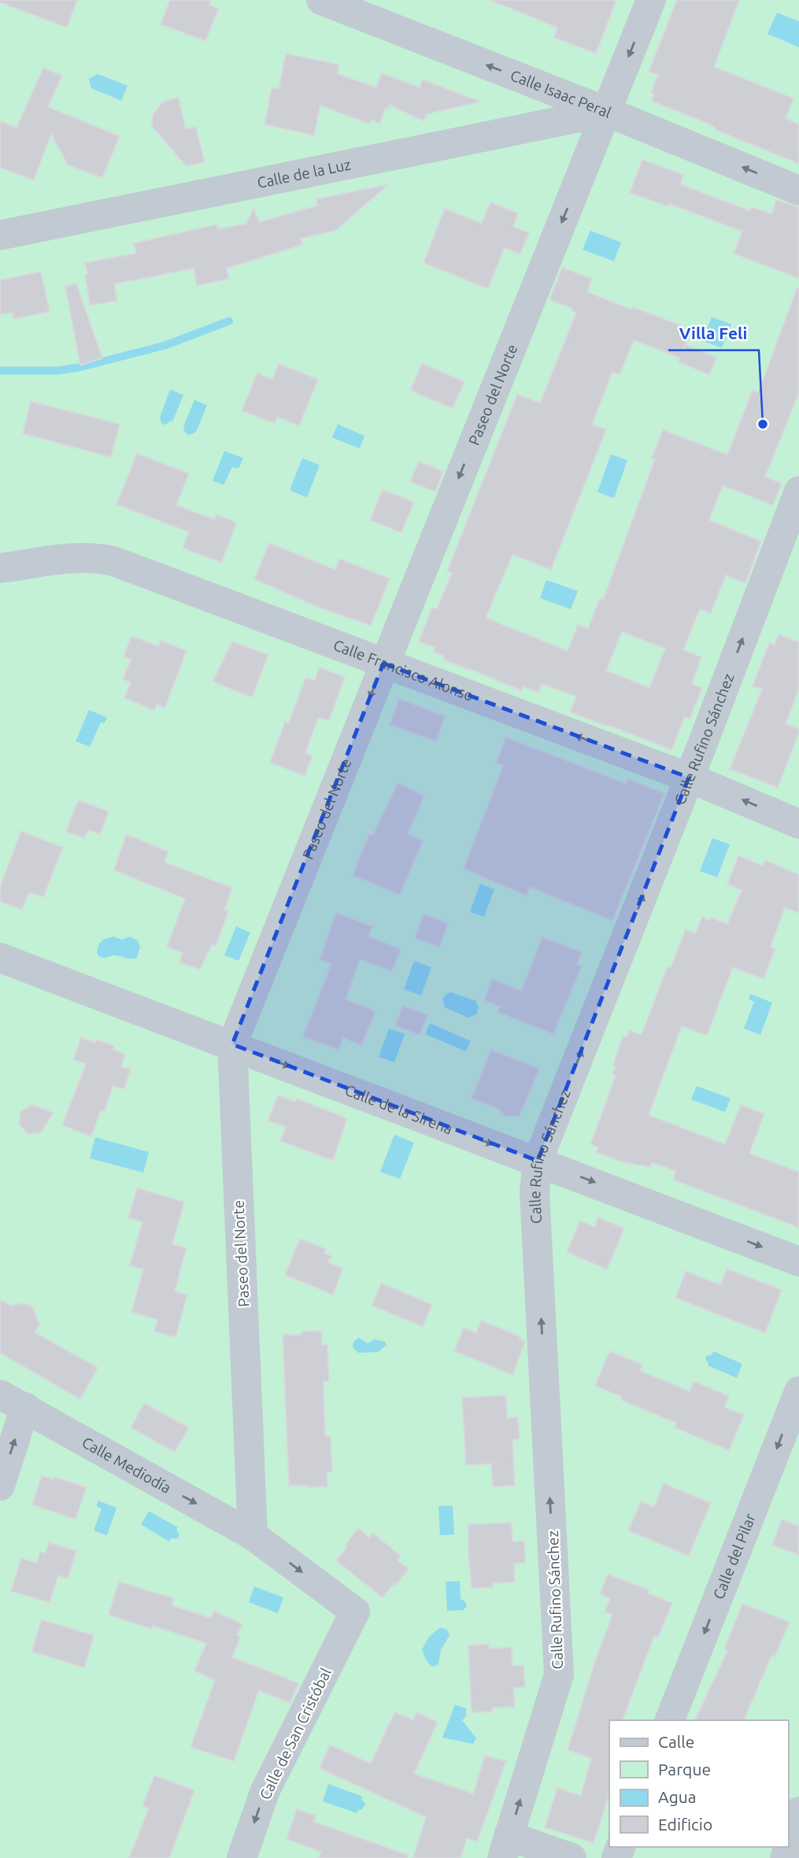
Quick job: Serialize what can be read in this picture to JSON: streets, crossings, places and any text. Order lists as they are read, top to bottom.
{
  "streets": {
    "street": [
      "Calle Isaac Peral",
      "Calle de la Luz",
      "Paseo del Norte",
      "Calle Francisco Alonso",
      "Calle Rufino Sánchez",
      "Calle de la Sirena",
      "Calle Mediodía",
      "Calle del Pilar",
      "Calle de San Cristóbal"
    ]
  },
  "crossings": [
    ["Calle Isaac Peral", "Calle de la Luz"],
    ["Calle Isaac Peral", "Paseo del Norte"],
    ["Calle de la Luz", "Paseo del Norte"],
    ["Paseo del Norte", "Calle Francisco Alonso"],
    ["Paseo del Norte", "Calle de la Sirena"],
    ["Paseo del Norte", "Calle Mediodía"],
    ["Paseo del Norte", "Calle de San Cristóbal"],
    ["Calle Francisco Alonso", "Calle Rufino Sánchez"],
    ["Calle Rufino Sánchez", "Calle de la Sirena"],
    ["Calle Mediodía", "Calle de San Cristóbal"]
  ],
  "one_way": [
    "Calle Isaac Peral",
    "Paseo del Norte",
    "Calle Francisco Alonso",
    "Calle Rufino Sánchez",
    "Calle de la Sirena",
    "Calle Mediodía",
    "Calle del Pilar",
    "Calle de San Cristóbal"
  ],
  "places": ["Villa Feli"],
  "legend": [
    "Calle",
    "Parque",
    "Agua",
    "Edificio"
  ]
}
